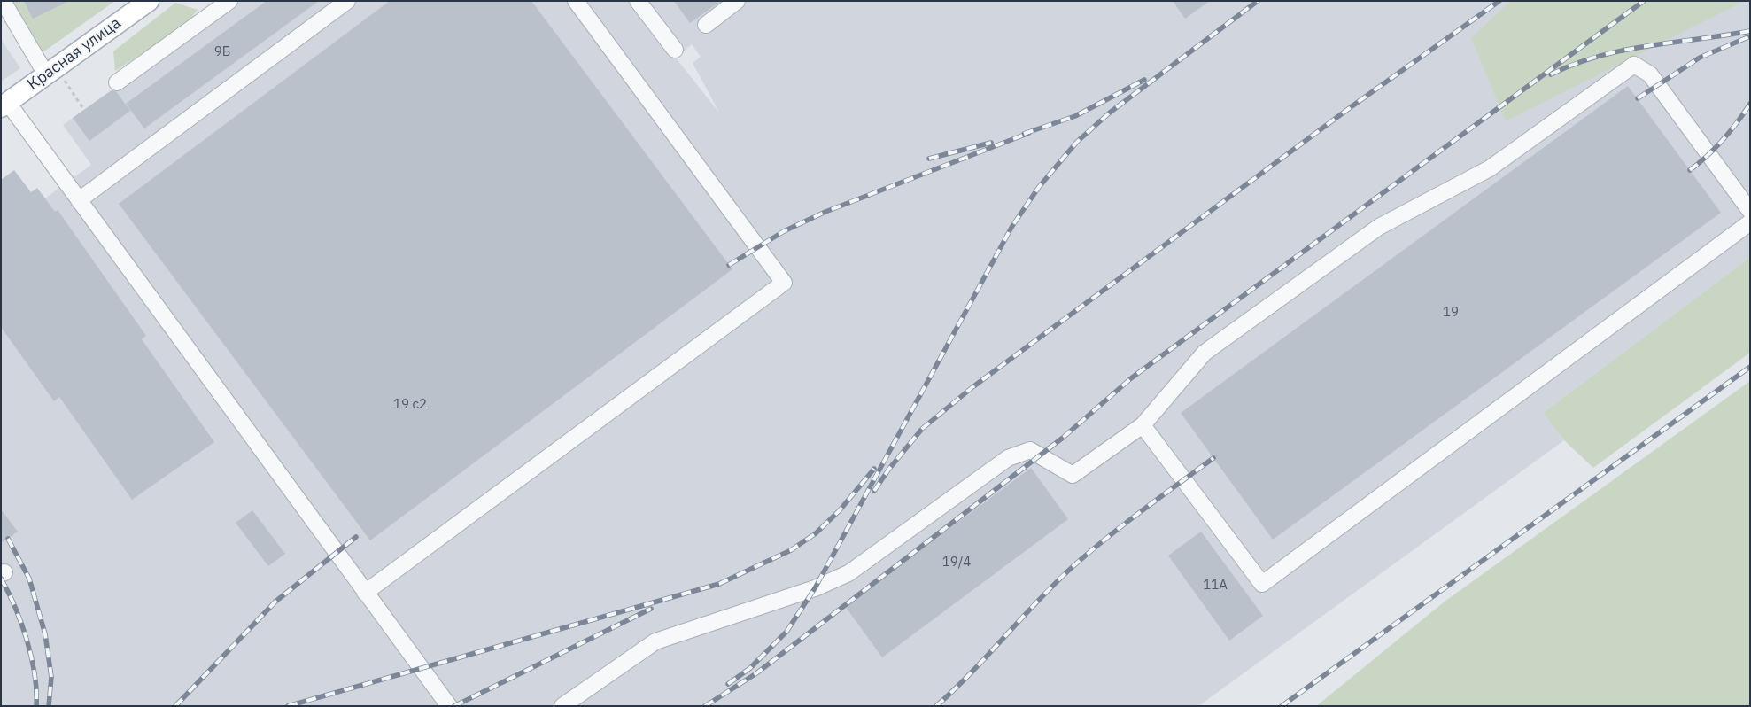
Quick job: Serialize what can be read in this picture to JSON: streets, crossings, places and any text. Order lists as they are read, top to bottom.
{
  "streets": {
    "main road": ["Красная улица"]
  },
  "house_numbers": [
    "9Б",
    "19",
    "19 с2",
    "19/4",
    "11А"
  ]
}
